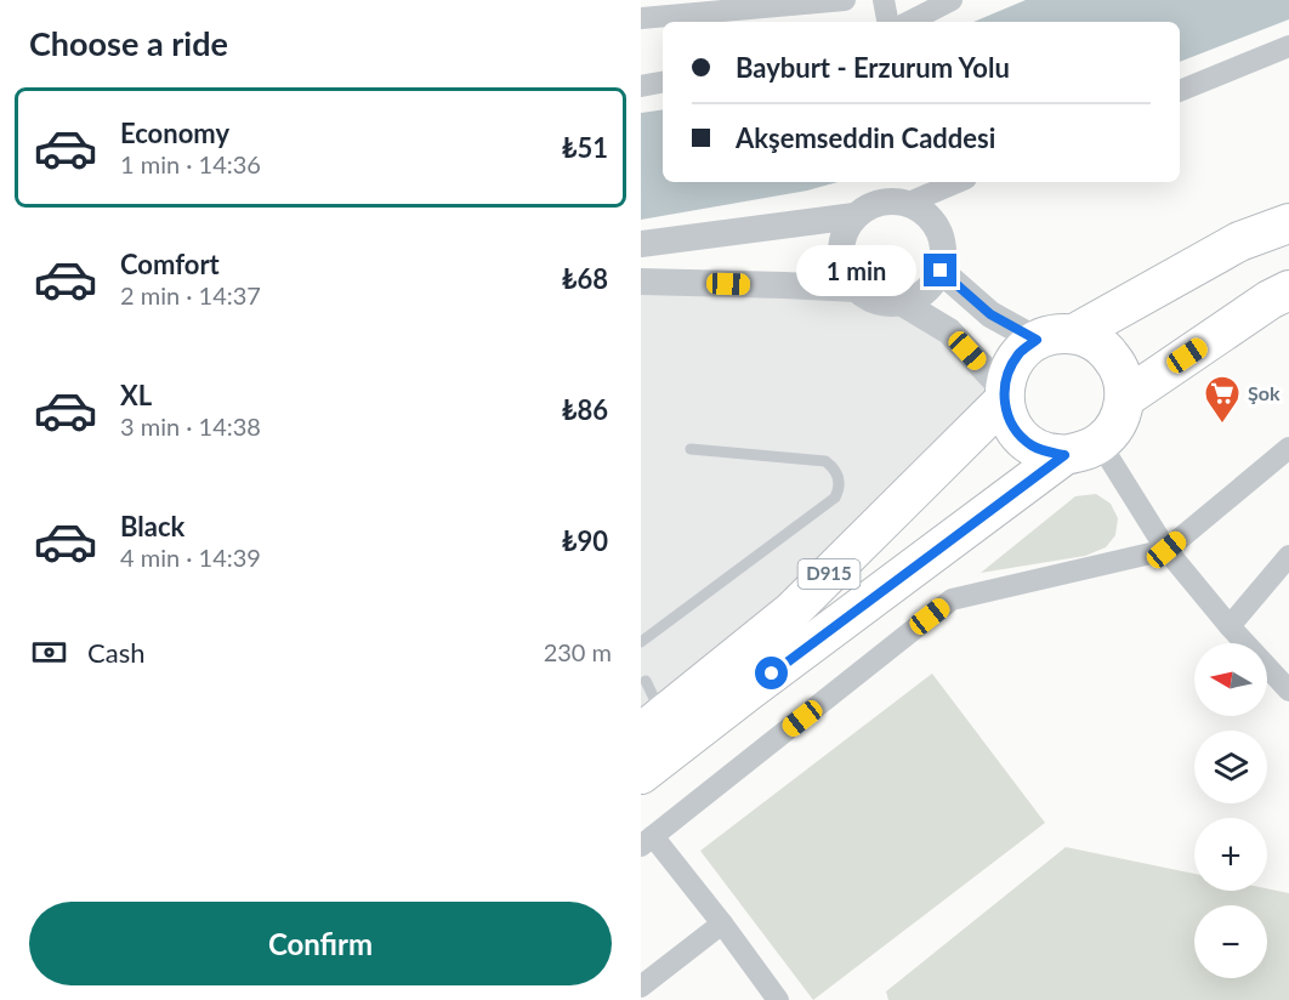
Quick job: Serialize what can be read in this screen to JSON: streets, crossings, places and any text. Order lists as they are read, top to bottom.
{
  "streets": {
    "highway": ["D915"]
  },
  "places": {
    "supermarket": ["Şok"]
  },
  "north": "left",
  "page": {
    "heading": "Choose a ride",
    "banner": ["Bayburt - Erzurum Yolu", "Akşemseddin Caddesi"],
    "list": [
      {
        "name": "Economy",
        "note": "1 min · 14:36",
        "value": "₺51"
      },
      {
        "name": "Comfort",
        "note": "2 min · 14:37",
        "value": "₺68"
      },
      {
        "name": "XL",
        "note": "3 min · 14:38",
        "value": "₺86"
      },
      {
        "name": "Black",
        "note": "4 min · 14:39",
        "value": "₺90"
      }
    ],
    "bubble": "1 min",
    "pay": ["Cash", "230 m"],
    "map_buttons": ["+", "−"],
    "buttons": "Confirm"
  }
}
